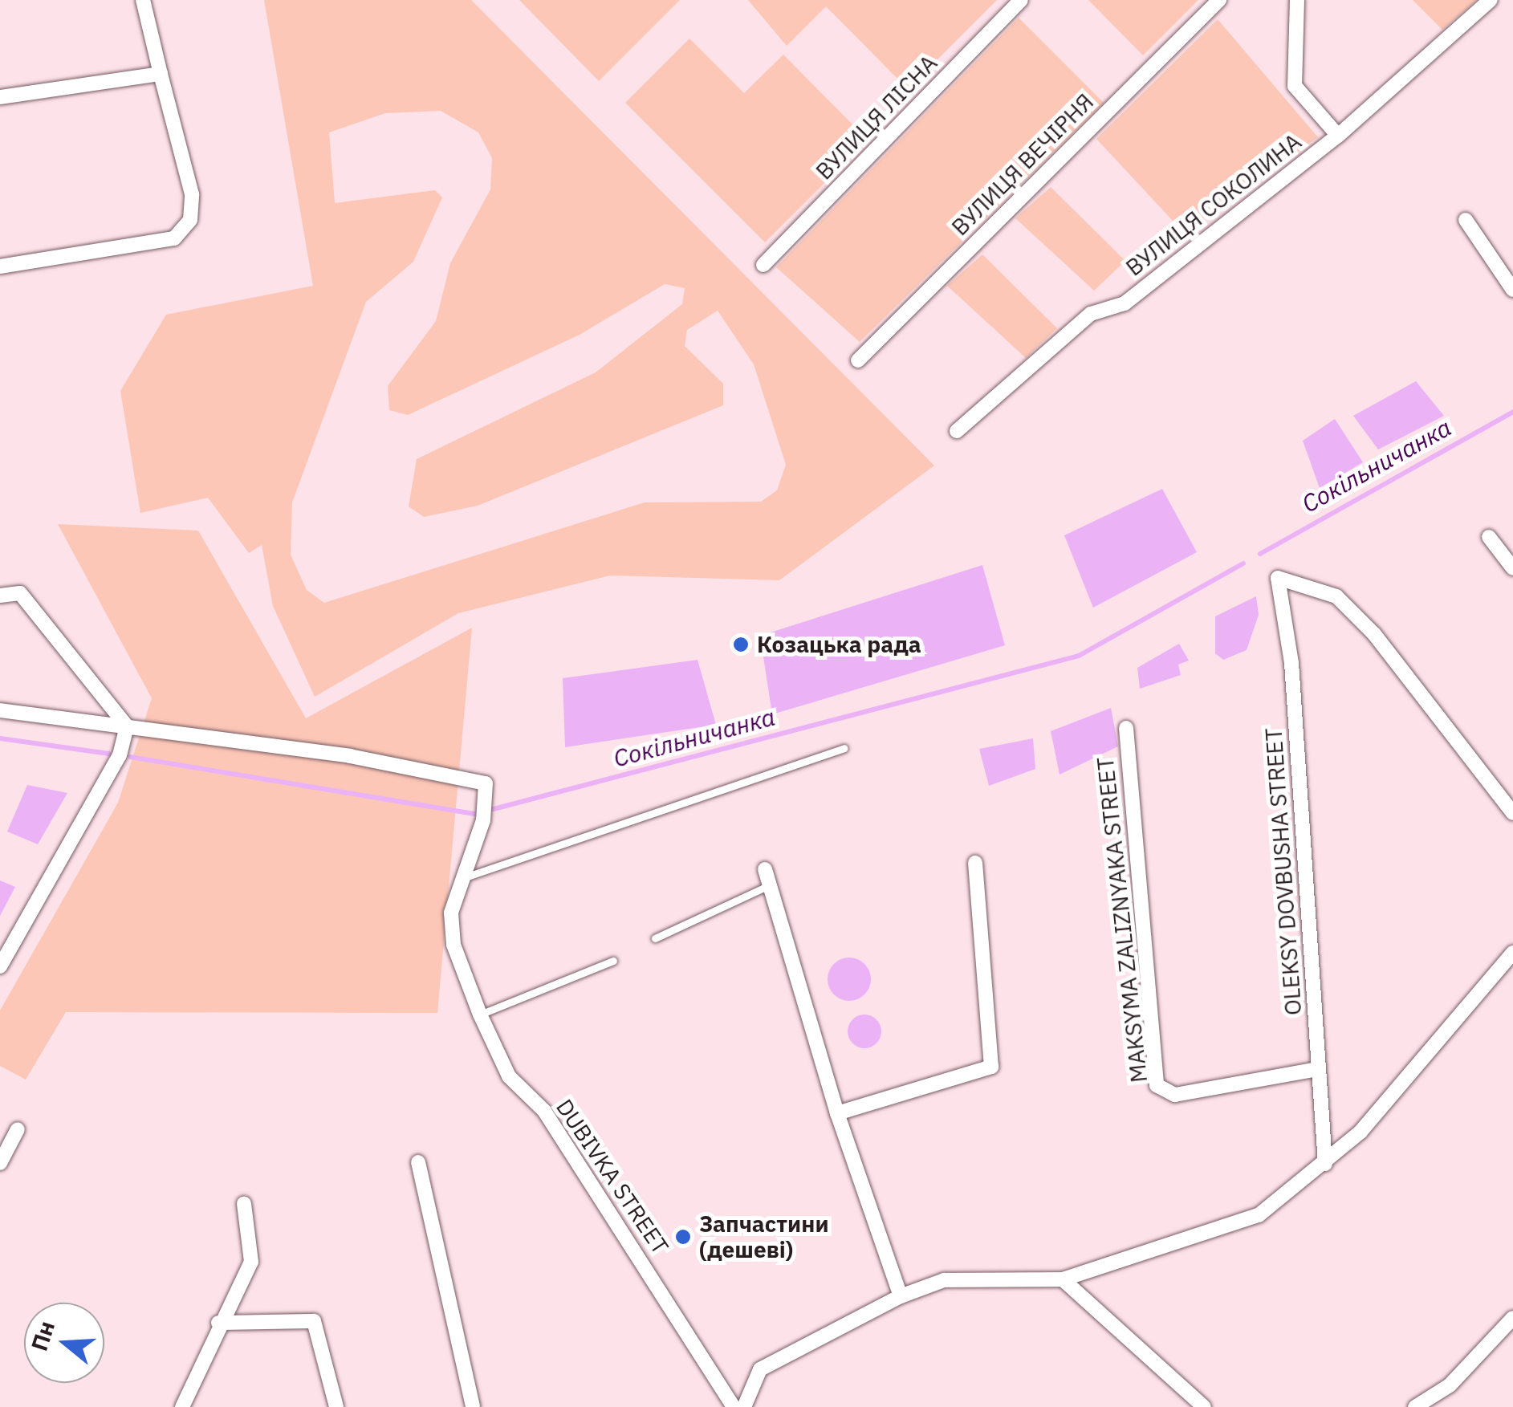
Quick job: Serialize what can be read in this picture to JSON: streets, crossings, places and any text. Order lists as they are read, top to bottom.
{
  "streets": {
    "street": [
      "ВУЛИЦЯ ЛІСНА",
      "ВУЛИЦЯ ВЕЧІРНЯ",
      "ВУЛИЦЯ СОКОЛИНА",
      "OLEKSY DOVBUSHA STREET",
      "MAKSYMA ZALIZNYAKA STREET",
      "DUBIVKA STREET"
    ]
  },
  "crossings": [
    ["OLEKSY DOVBUSHA STREET", "MAKSYMA ZALIZNYAKA STREET"]
  ],
  "water": ["Сокільничанка"],
  "places": ["Козацька рада", "Запчастини (дешеві)"],
  "north": "left"
}
